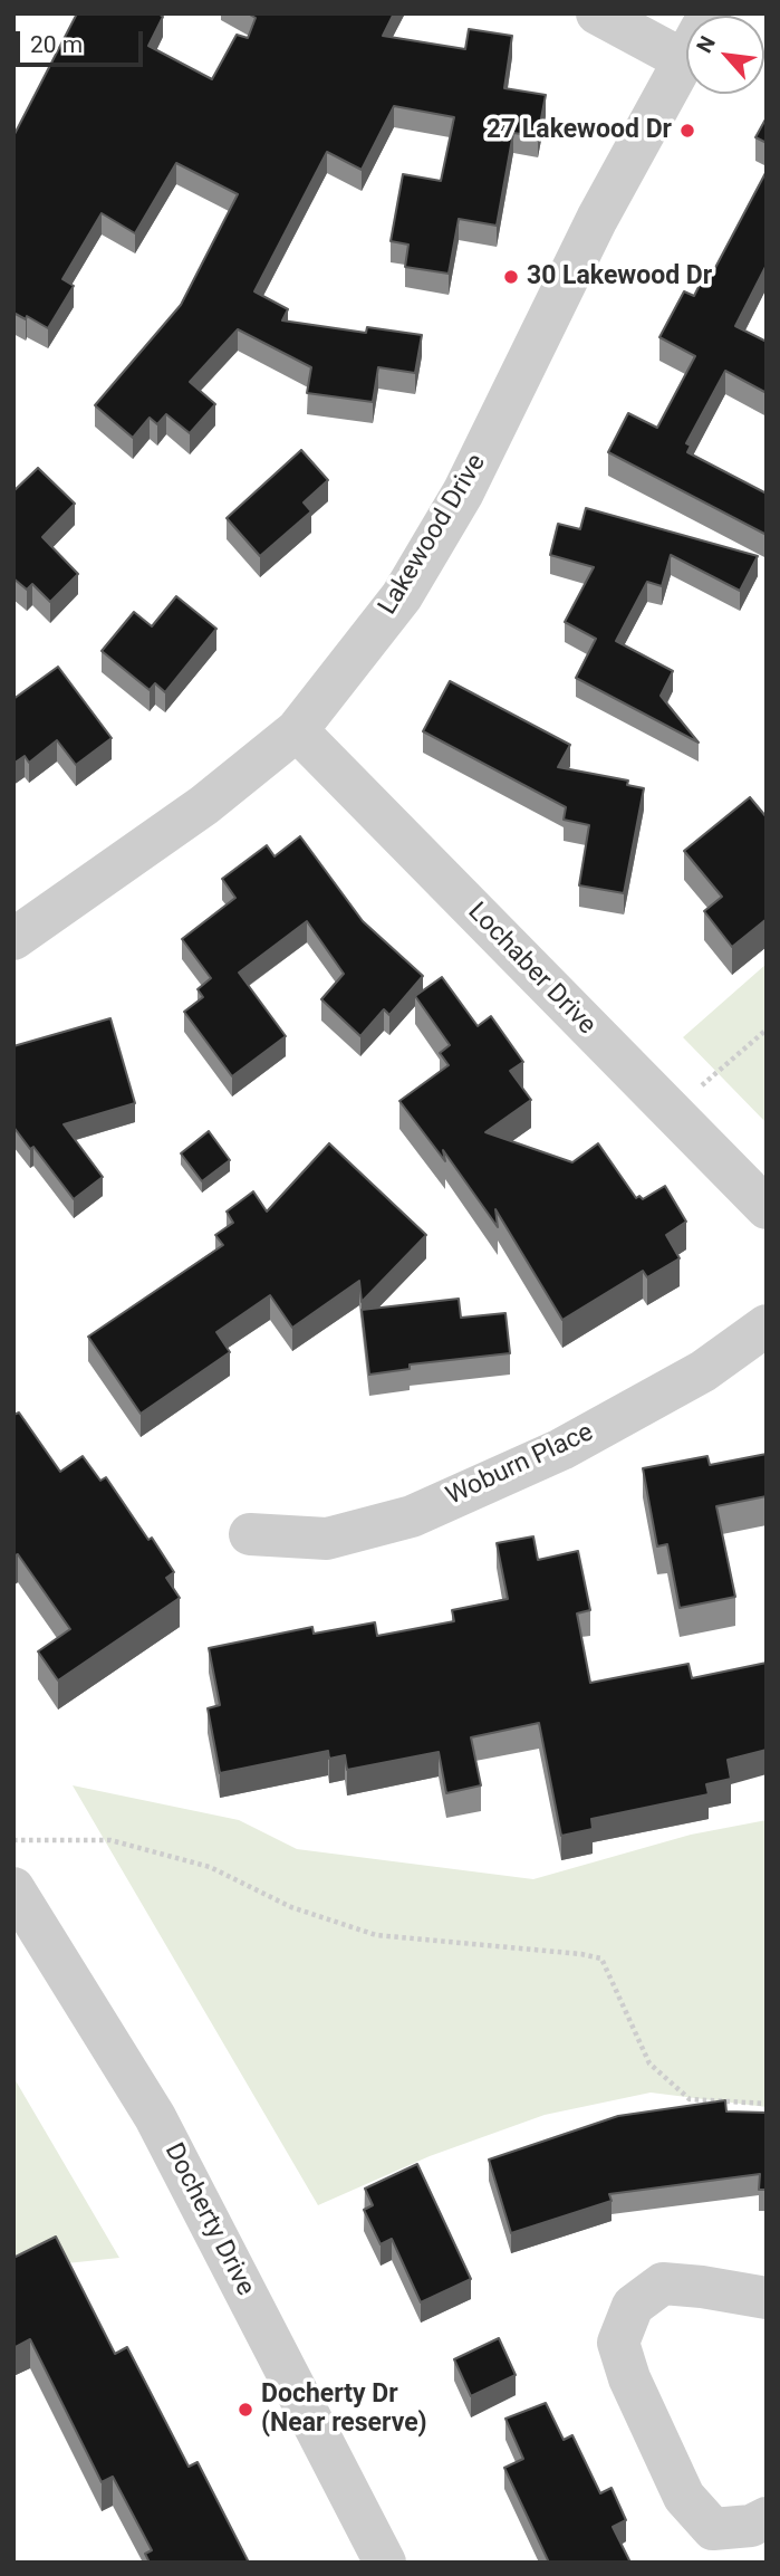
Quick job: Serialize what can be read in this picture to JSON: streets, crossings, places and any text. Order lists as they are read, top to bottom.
{
  "streets": {
    "street": [
      "Lakewood Drive",
      "Lochaber Drive",
      "Woburn Place",
      "Docherty Drive"
    ]
  },
  "crossings": [
    ["Lakewood Drive", "Lochaber Drive"]
  ],
  "places": ["27 Lakewood Dr", "30 Lakewood Dr", "Docherty Dr (Near reserve)"],
  "scale_bar": "20 m",
  "north": "top left"
}
